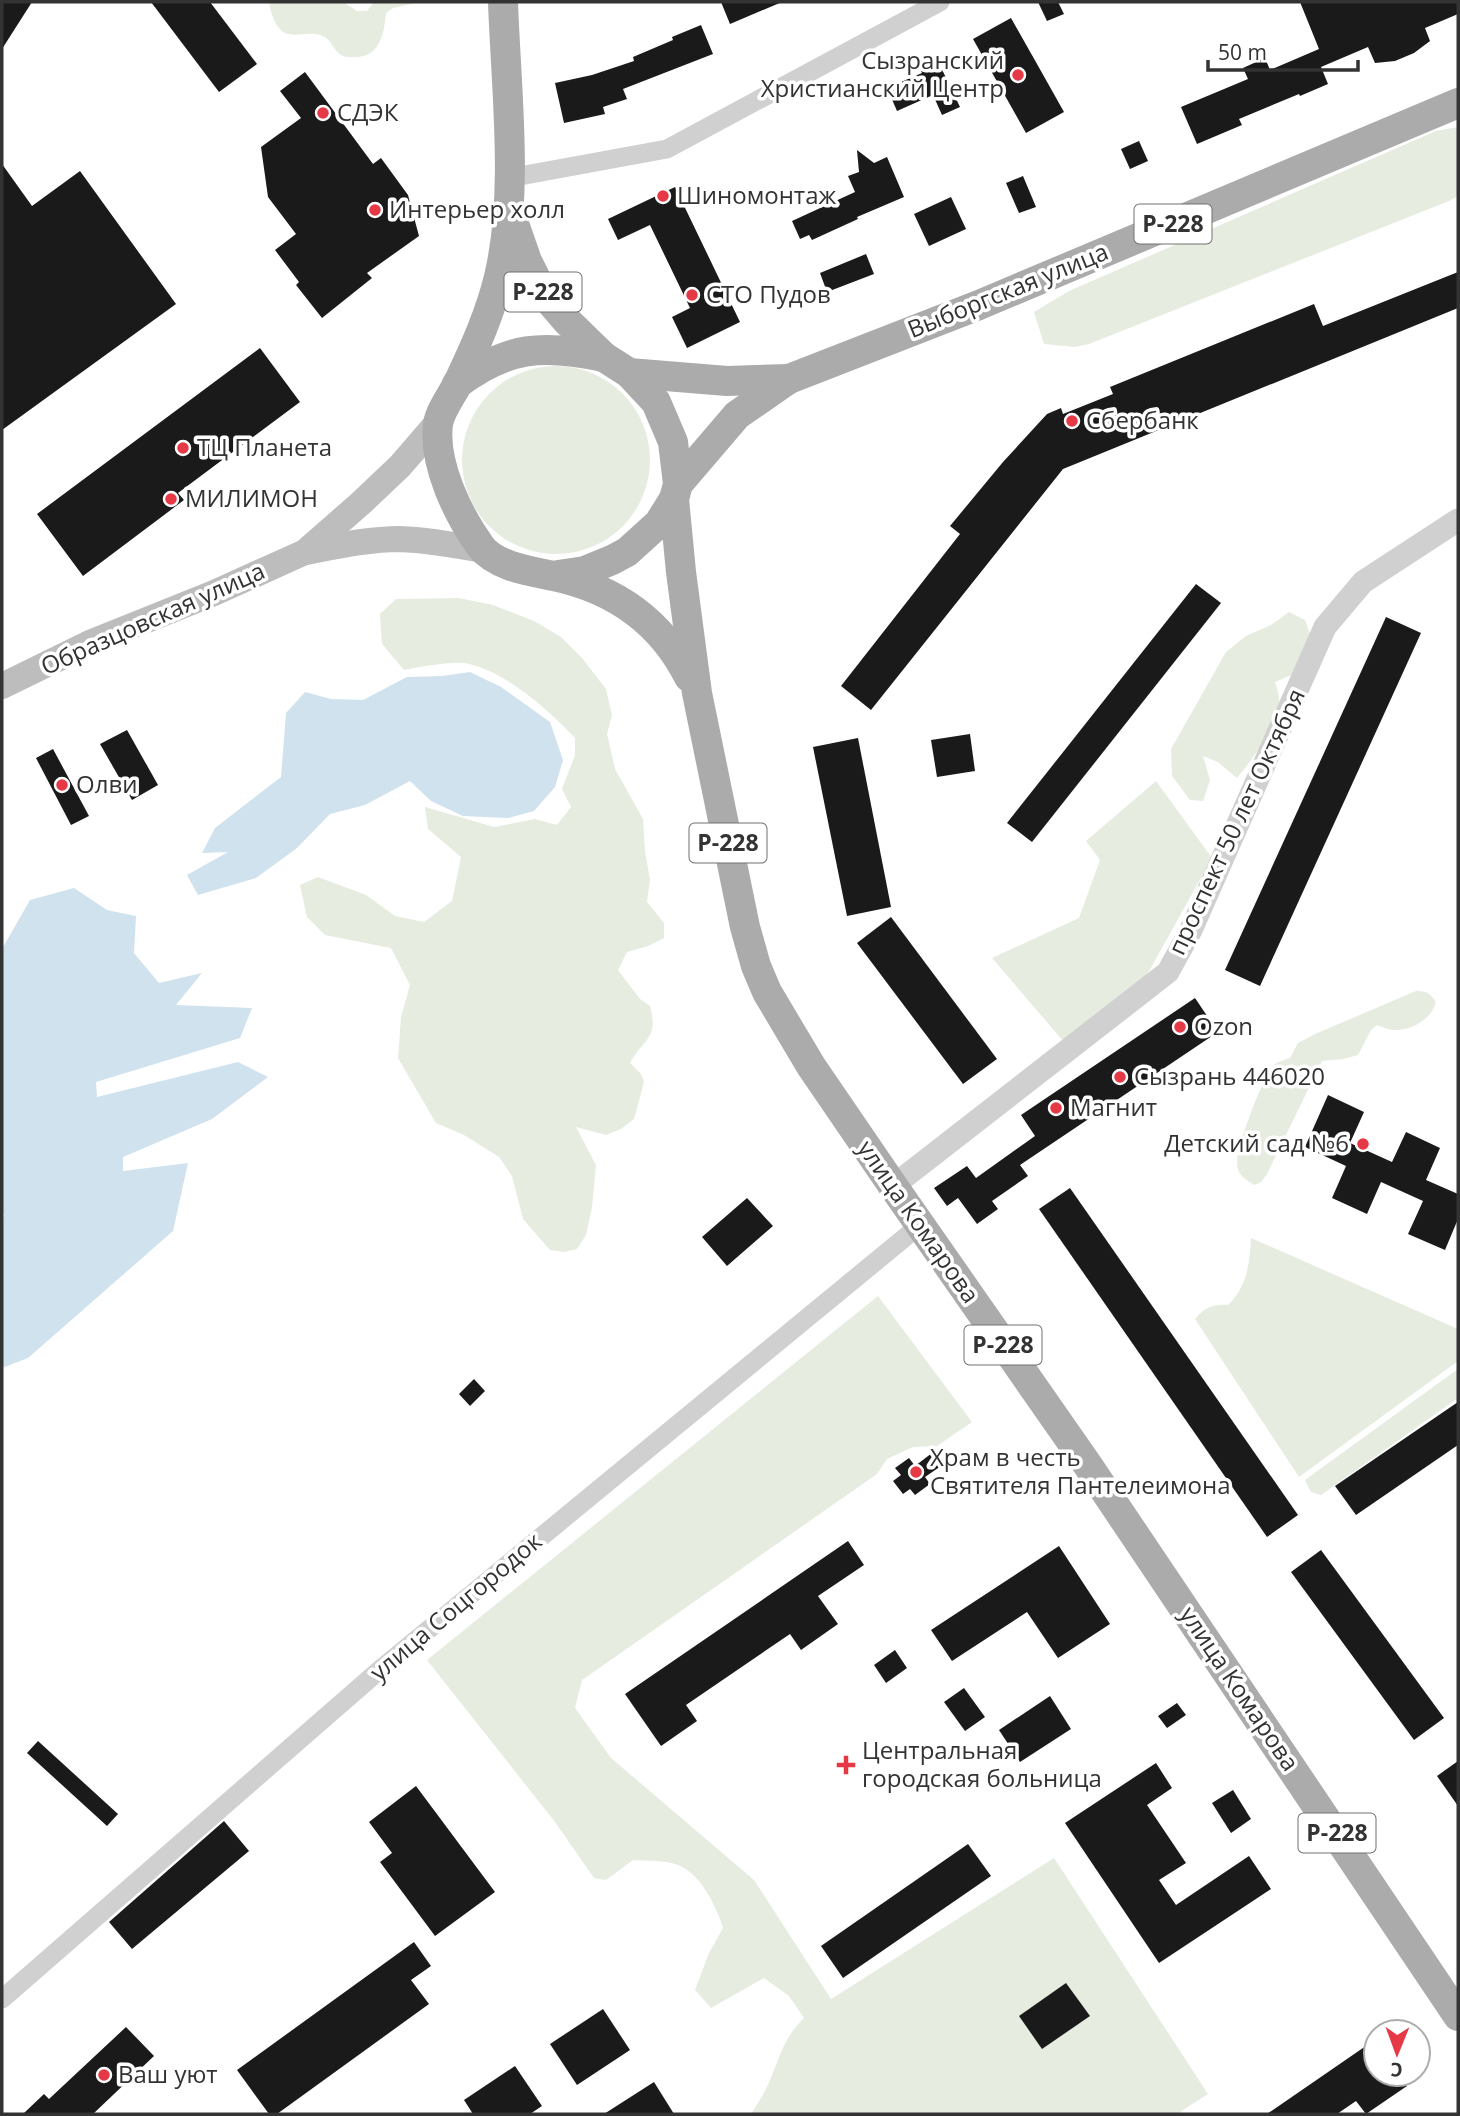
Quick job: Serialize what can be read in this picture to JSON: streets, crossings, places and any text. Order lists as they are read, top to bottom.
{
  "streets": {
    "main road": [
      "Р-228",
      "Выборгская улица",
      "Образцовская улица",
      "улица Комарова"
    ],
    "street": ["проспект 50 лет Октября", "улица Соцгородок"]
  },
  "crossings": [
    ["Р-228", "Выборгская улица"],
    ["Р-228", "улица Комарова"],
    ["проспект 50 лет Октября", "улица Комарова"],
    ["улица Комарова", "улица Соцгородок"]
  ],
  "places": {
    "other": [
      "Сызранский Христианский Центр",
      "СДЭК",
      "Шиномонтаж",
      "Интерьер холл",
      "СТО Пудов",
      "Сбербанк",
      "ТЦ Планета",
      "МИЛИМОН",
      "Олви",
      "Ozon",
      "Сызрань 446020",
      "Магнит",
      "Детский сад №6",
      "Храм в честь Святителя Пантелеимона",
      "Ваш уют"
    ],
    "health": ["Центральная городская больница"]
  },
  "scale_bar": "50 m",
  "north": "bottom"
}
